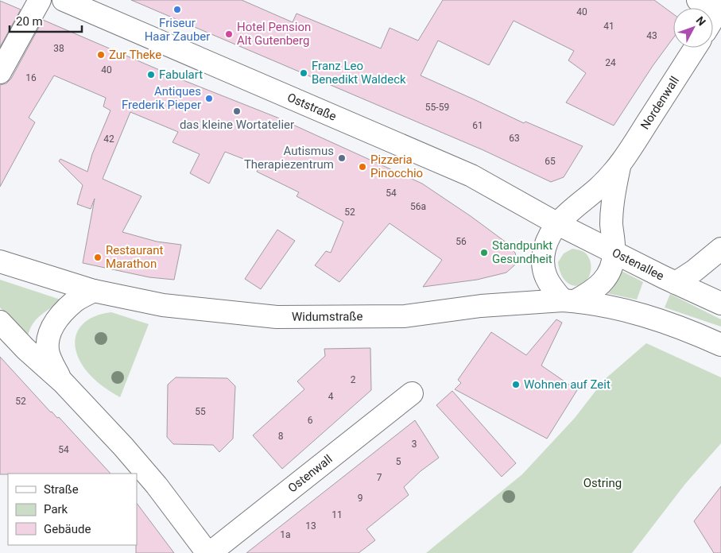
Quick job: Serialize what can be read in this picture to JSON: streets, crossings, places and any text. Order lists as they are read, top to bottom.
{
  "streets": {
    "street": [
      "Nordenwall",
      "Oststraße",
      "Ostenallee",
      "Widumstraße",
      "Ostenwall"
    ]
  },
  "crossings": [
    ["Nordenwall", "Oststraße"],
    ["Nordenwall", "Ostenallee"],
    ["Nordenwall", "Widumstraße"],
    ["Oststraße", "Ostenallee"],
    ["Oststraße", "Widumstraße"],
    ["Ostenallee", "Widumstraße"]
  ],
  "parks": ["Ostring"],
  "places": [
    "Friseur Haar Zauber",
    "Hotel Pension Alt Gutenberg",
    "Zur Theke",
    "Franz Leo Benedikt Waldeck",
    "Fabulart",
    "Antiques Frederik Pieper",
    "das kleine Wortatelier",
    "Autismus Therapiezentrum",
    "Pizzeria Pinocchio",
    "Standpunkt Gesundheit",
    "Restaurant Marathon",
    "Wohnen auf Zeit"
  ],
  "house_numbers": [
    "40",
    "41",
    "43",
    "38",
    "24",
    "40",
    "16",
    "55-59",
    "61",
    "63",
    "42",
    "65",
    "54",
    "56a",
    "52",
    "56",
    "2",
    "4",
    "52",
    "55",
    "6",
    "8",
    "3",
    "54",
    "5",
    "7",
    "9",
    "11",
    "13",
    "1a"
  ],
  "legend": ["Straße", "Park", "Gebäude"],
  "scale_bar": "20 m",
  "north": "top right"
}
